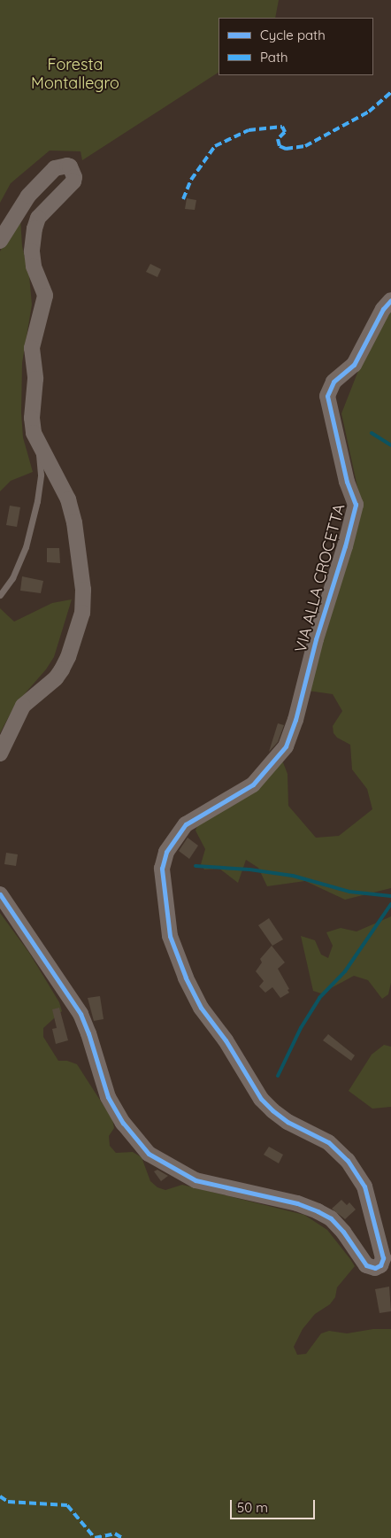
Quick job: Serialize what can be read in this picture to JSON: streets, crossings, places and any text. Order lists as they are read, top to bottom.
{
  "streets": {
    "street": ["VIA ALLA CROCETTA"]
  },
  "parks": ["Foresta Montallegro"],
  "legend": ["Cycle path", "Path"],
  "scale_bar": "50 m"
}
